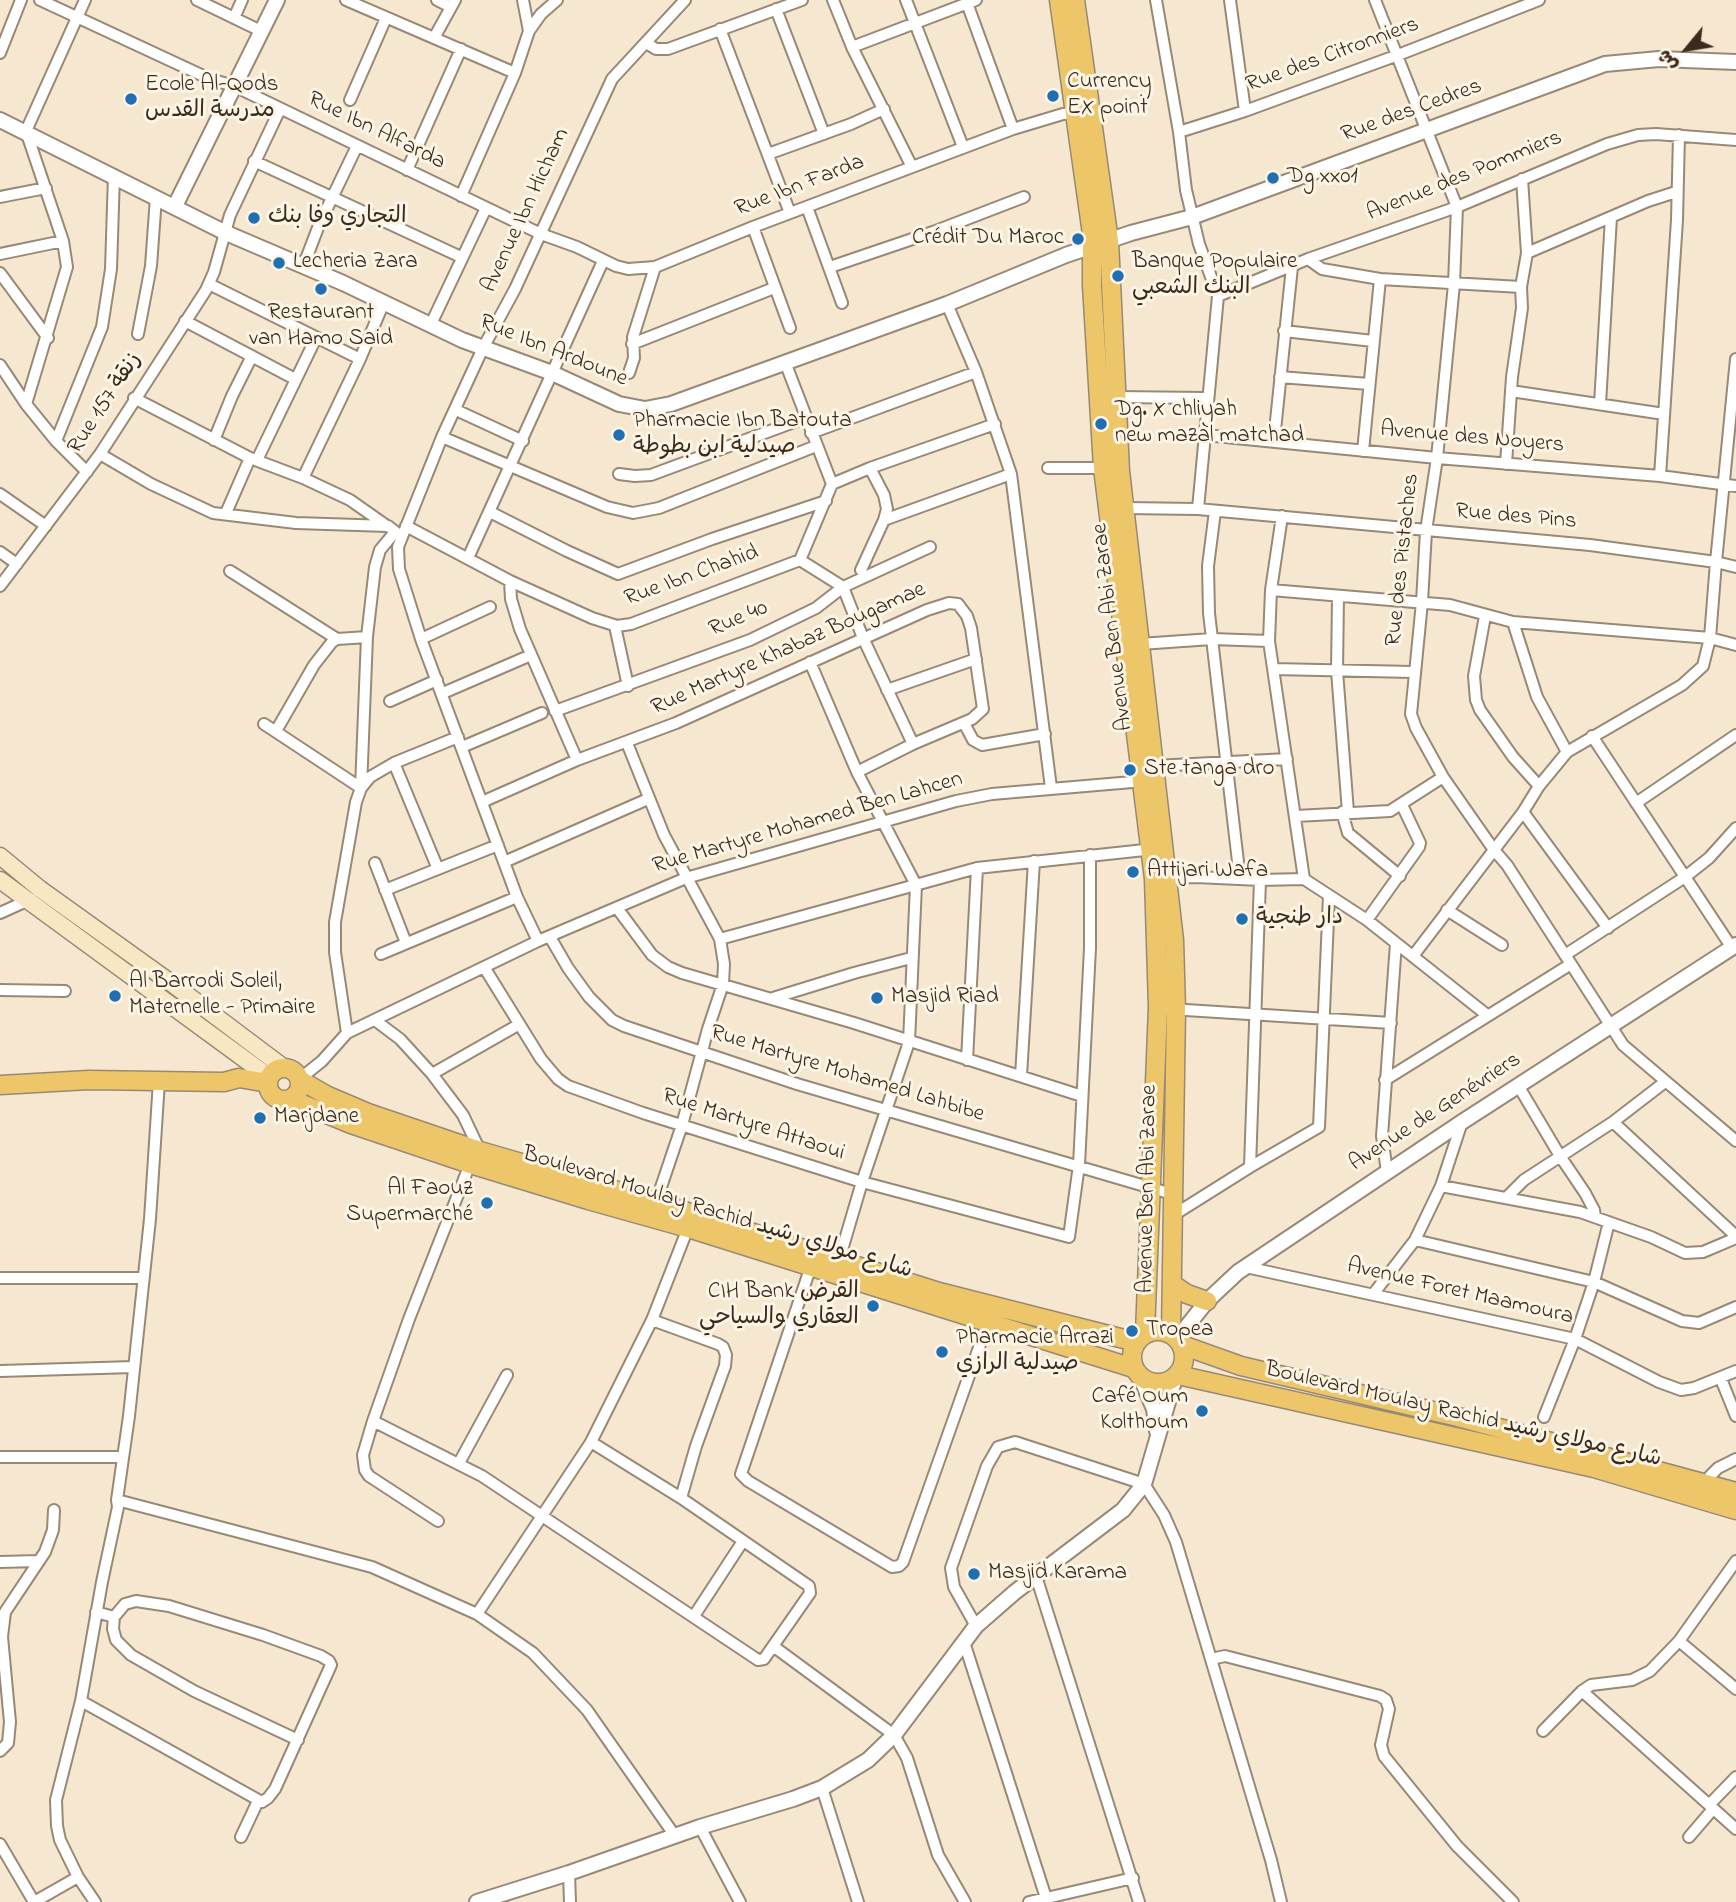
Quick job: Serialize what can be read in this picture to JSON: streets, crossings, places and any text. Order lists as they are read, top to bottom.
{
  "streets": {
    "main road": ["Avenue Ben Abi Zarae", "Boulevard Moulay Rachid شارع مولاي رشيد"],
    "street": [
      "Rue des Citronniers",
      "Rue des Cedres",
      "Rue Ibn Alfarda",
      "Avenue des Pommiers",
      "Rue Ibn Farda",
      "Avenue Ibn Hicham",
      "Rue Ibn Ardoune",
      "Rue 157 زنقة",
      "Avenue des Noyers",
      "Rue des Pins",
      "Rue des Pistaches",
      "Rue Ibn Chahid",
      "Rue 40",
      "Rue Martyre Khabaz Bougamae",
      "Rue Martyre Mohamed Ben Lahcen",
      "Rue Martyre Mohamed Lahbibe",
      "Avenue de Genévriers",
      "Rue Martyre Attaoui",
      "Avenue Foret Maamoura"
    ]
  },
  "crossings": [
    ["Rue des Citronniers", "Rue des Pistaches"],
    ["Rue des Cedres", "Rue Ibn Ardoune"],
    ["Rue des Cedres", "Rue des Pistaches"],
    ["Rue des Cedres", "Avenue Ben Abi Zarae"],
    ["Rue Ibn Alfarda", "Rue Ibn Farda"],
    ["Rue Ibn Alfarda", "Avenue Ibn Hicham"],
    ["Rue Ibn Alfarda", "Rue 157 زنقة"],
    ["Avenue des Pommiers", "Rue des Pistaches"],
    ["Rue Ibn Farda", "Avenue Ibn Hicham"],
    ["Rue Ibn Farda", "Avenue Ben Abi Zarae"],
    ["Avenue Ibn Hicham", "Rue Ibn Ardoune"],
    ["Avenue Ibn Hicham", "Rue Ibn Chahid"],
    ["Rue Ibn Ardoune", "Rue 157 زنقة"],
    ["Rue Ibn Ardoune", "Avenue Ben Abi Zarae"],
    ["Rue 157 زنقة", "Rue Ibn Chahid"],
    ["Avenue des Noyers", "Rue des Pistaches"],
    ["Rue des Pins", "Rue des Pistaches"],
    ["Rue des Pins", "Avenue Ben Abi Zarae"],
    ["Rue des Pistaches", "Avenue de Genévriers"],
    ["Avenue Ben Abi Zarae", "Rue Martyre Mohamed Ben Lahcen"],
    ["Avenue Ben Abi Zarae", "Rue Martyre Mohamed Lahbibe"],
    ["Avenue Ben Abi Zarae", "Avenue de Genévriers"],
    ["Avenue Ben Abi Zarae", "Boulevard Moulay Rachid شارع مولاي رشيد"],
    ["Rue Martyre Mohamed Ben Lahcen", "Rue Martyre Mohamed Lahbibe"],
    ["Rue Martyre Mohamed Ben Lahcen", "Rue Martyre Attaoui"],
    ["Rue Martyre Mohamed Lahbibe", "Rue Martyre Attaoui"],
    ["Avenue de Genévriers", "Boulevard Moulay Rachid شارع مولاي رشيد"],
    ["Avenue de Genévriers", "Avenue Foret Maamoura"]
  ],
  "places": [
    "Currency EX point",
    "Ecole Al-Qods مدرسة القدس",
    "Dg xx01",
    "التجاري وفا بنك",
    "Crédit Du Maroc",
    "Lecheria Zara",
    "Banque Populaire البنك الشعبي",
    "Restaurant van Hamo Said",
    "Dg. X chliyah new mazal matchad",
    "Pharmacie Ibn Batouta صيدلية ابن بطوطة",
    "Ste tanga dro",
    "Attijari Wafa",
    "دار طنجية",
    "Al Barrodi Soleil, Maternelle - Primaire",
    "Masjid Riad",
    "Marjdane",
    "Al Faouz Supermarché",
    "CIH Bank القرض العقاري والسياحي",
    "Tropea",
    "Pharmacie Arrazi صيدلية الرازي",
    "Café Oum Kolthoum",
    "Masjid Karama"
  ],
  "north": "bottom left"
}
